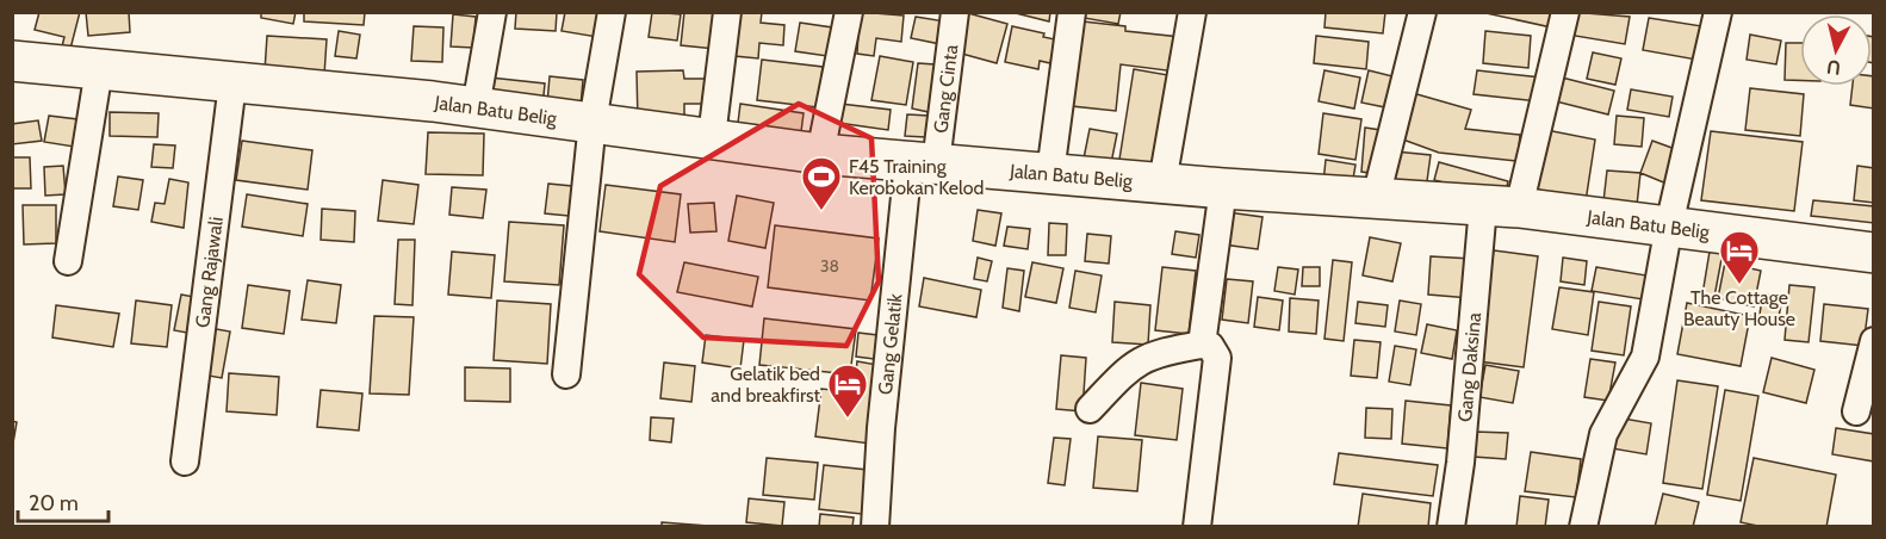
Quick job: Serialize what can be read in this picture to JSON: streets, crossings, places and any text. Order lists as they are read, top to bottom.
{
  "streets": {
    "street": [
      "Gang Cinta",
      "Jalan Batu Belig",
      "Gang Rajawali",
      "Gang Gelatik",
      "Gang Daksina"
    ]
  },
  "crossings": [
    ["Gang Cinta", "Jalan Batu Belig"],
    ["Gang Cinta", "Gang Gelatik"],
    ["Jalan Batu Belig", "Gang Rajawali"],
    ["Jalan Batu Belig", "Gang Gelatik"],
    ["Jalan Batu Belig", "Gang Daksina"]
  ],
  "places": {
    "sports": ["F45 Training Kerobokan Kelod"],
    "hotel": ["The Cottage Beauty House", "Gelatik bed and breakfirst"]
  },
  "house_numbers": ["38"],
  "scale_bar": "20 m",
  "north": "bottom"
}
